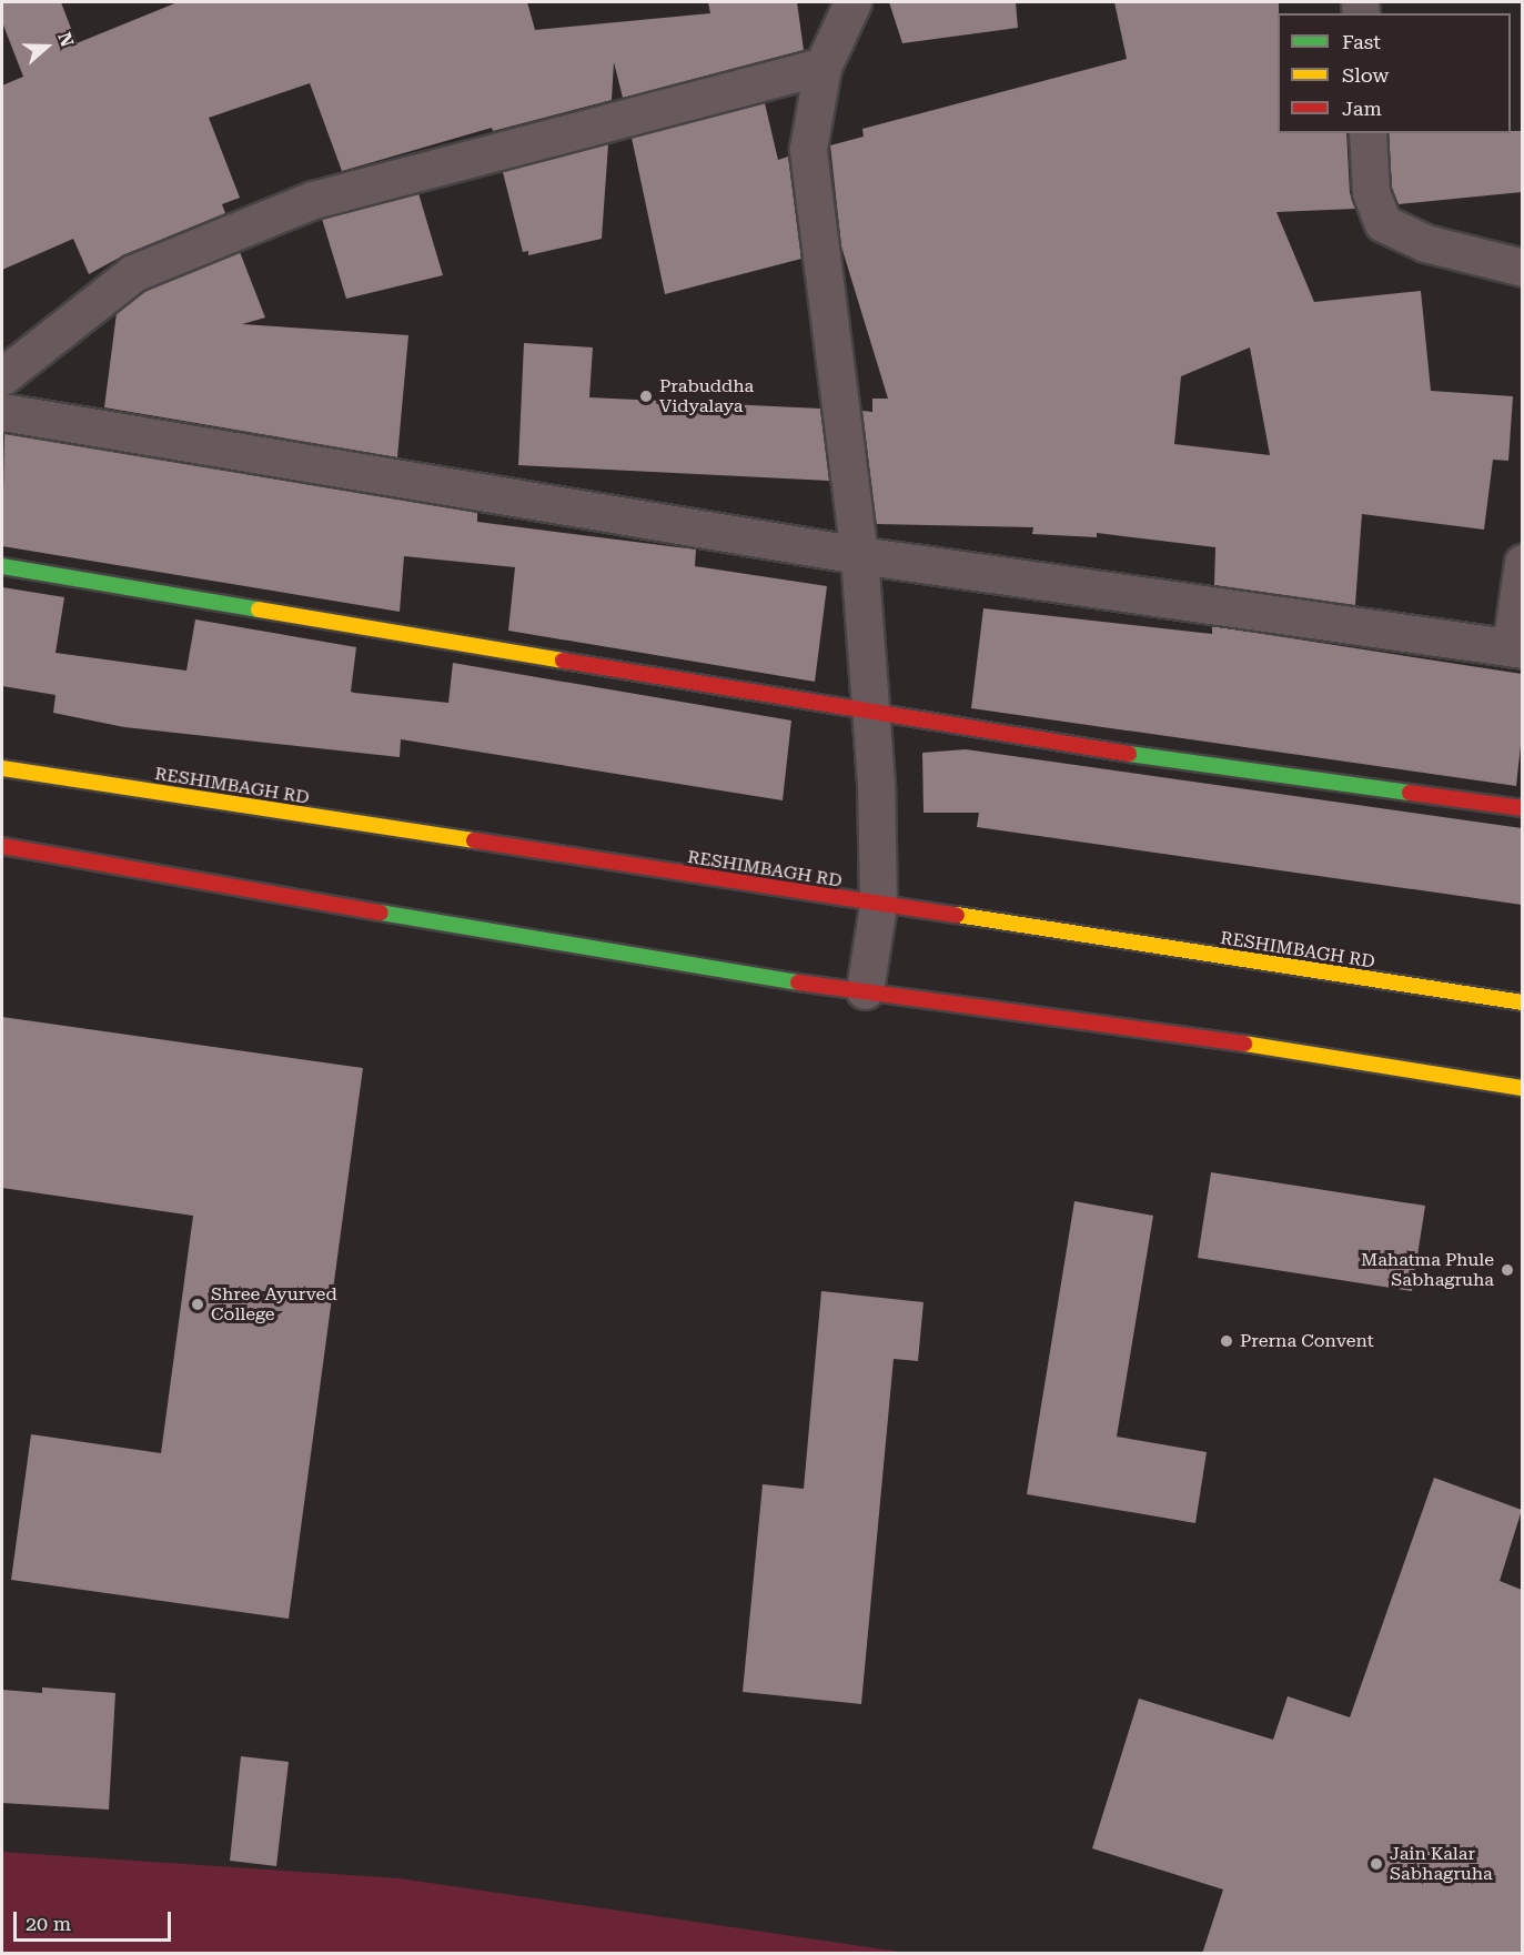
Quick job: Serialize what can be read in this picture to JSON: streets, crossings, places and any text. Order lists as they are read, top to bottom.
{
  "streets": {
    "main road": ["RESHIMBAGH RD"]
  },
  "places": [
    "Prabuddha Vidyalaya",
    "Mahatma Phule Sabhagruha",
    "Shree Ayurved College",
    "Prerna Convent",
    "Jain Kalar Sabhagruha"
  ],
  "legend": ["Fast", "Slow", "Jam"],
  "scale_bar": "20 m",
  "north": "right"
}
